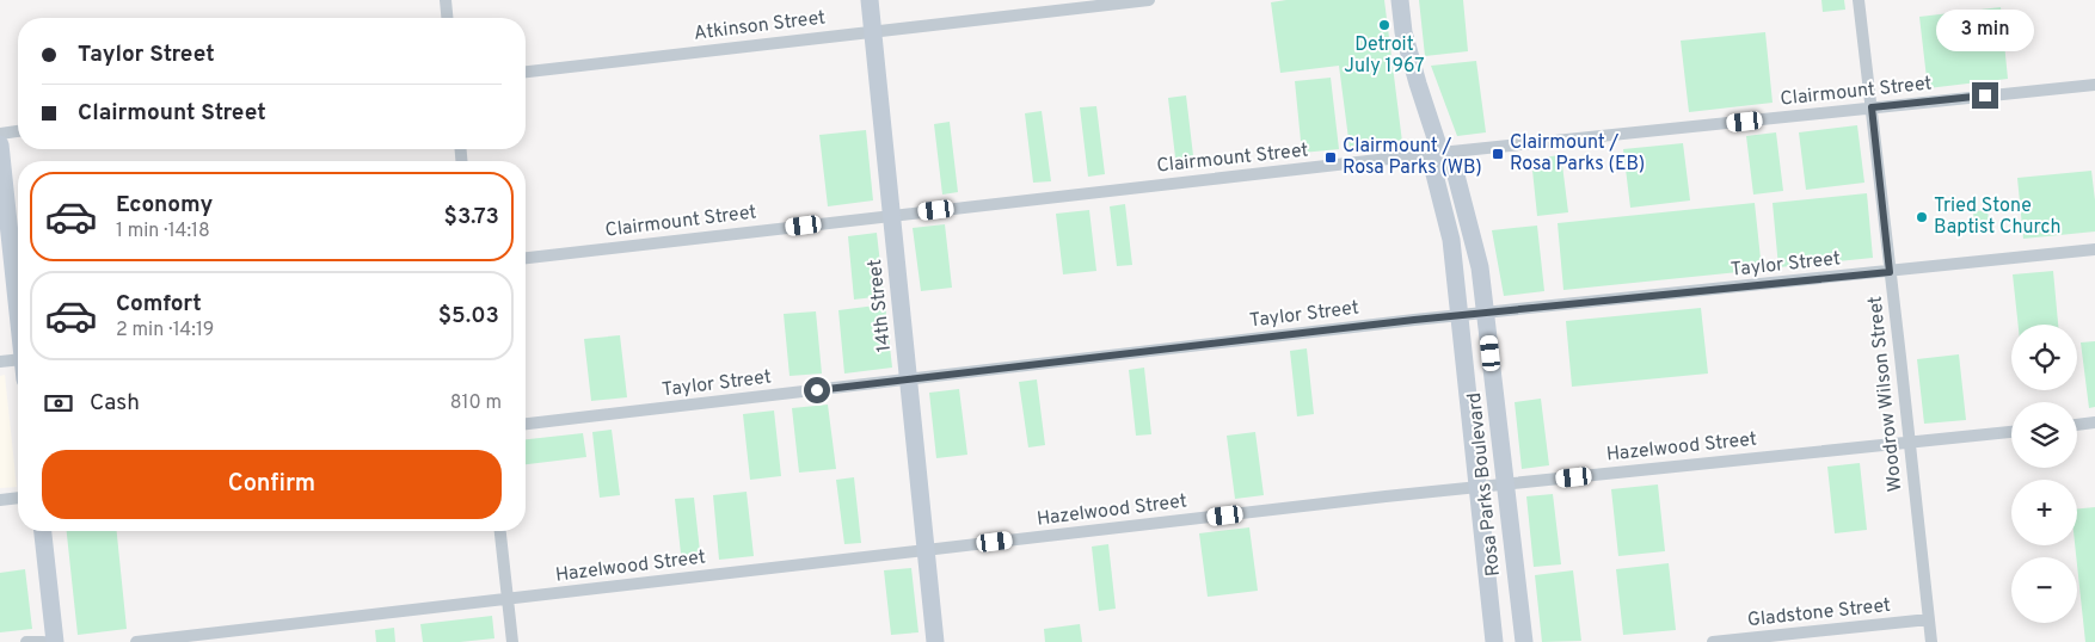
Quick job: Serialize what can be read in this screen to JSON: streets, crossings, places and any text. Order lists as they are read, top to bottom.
{
  "streets": {
    "street": [
      "Atkinson Street",
      "Clairmount Street",
      "Taylor Street",
      "14th Street",
      "Woodrow Wilson Street",
      "Hazelwood Street",
      "Rosa Parks Boulevard",
      "Gladstone Street"
    ]
  },
  "crossings": [
    ["Atkinson Street", "14th Street"],
    ["Clairmount Street", "14th Street"],
    ["Clairmount Street", "Woodrow Wilson Street"],
    ["Clairmount Street", "Rosa Parks Boulevard"],
    ["Taylor Street", "14th Street"],
    ["Taylor Street", "Woodrow Wilson Street"],
    ["Taylor Street", "Rosa Parks Boulevard"],
    ["14th Street", "Hazelwood Street"],
    ["Woodrow Wilson Street", "Hazelwood Street"],
    ["Woodrow Wilson Street", "Gladstone Street"],
    ["Hazelwood Street", "Rosa Parks Boulevard"]
  ],
  "places": {
    "other": ["Detroit July 1967", "Tried Stone Baptist Church"],
    "transit": ["Clairmount / Rosa Parks (EB)", "Clairmount / Rosa Parks (WB)"]
  },
  "page": {
    "bubble": "3 min",
    "banner": ["Taylor Street", "Clairmount Street"],
    "list": [
      {
        "name": "Economy",
        "note": "1 min · 14:18",
        "value": "$3.73"
      },
      {
        "name": "Comfort",
        "note": "2 min · 14:19",
        "value": "$5.03"
      }
    ],
    "map_buttons": ["+", "−"],
    "pay": ["Cash", "810 m"],
    "buttons": "Confirm"
  }
}
